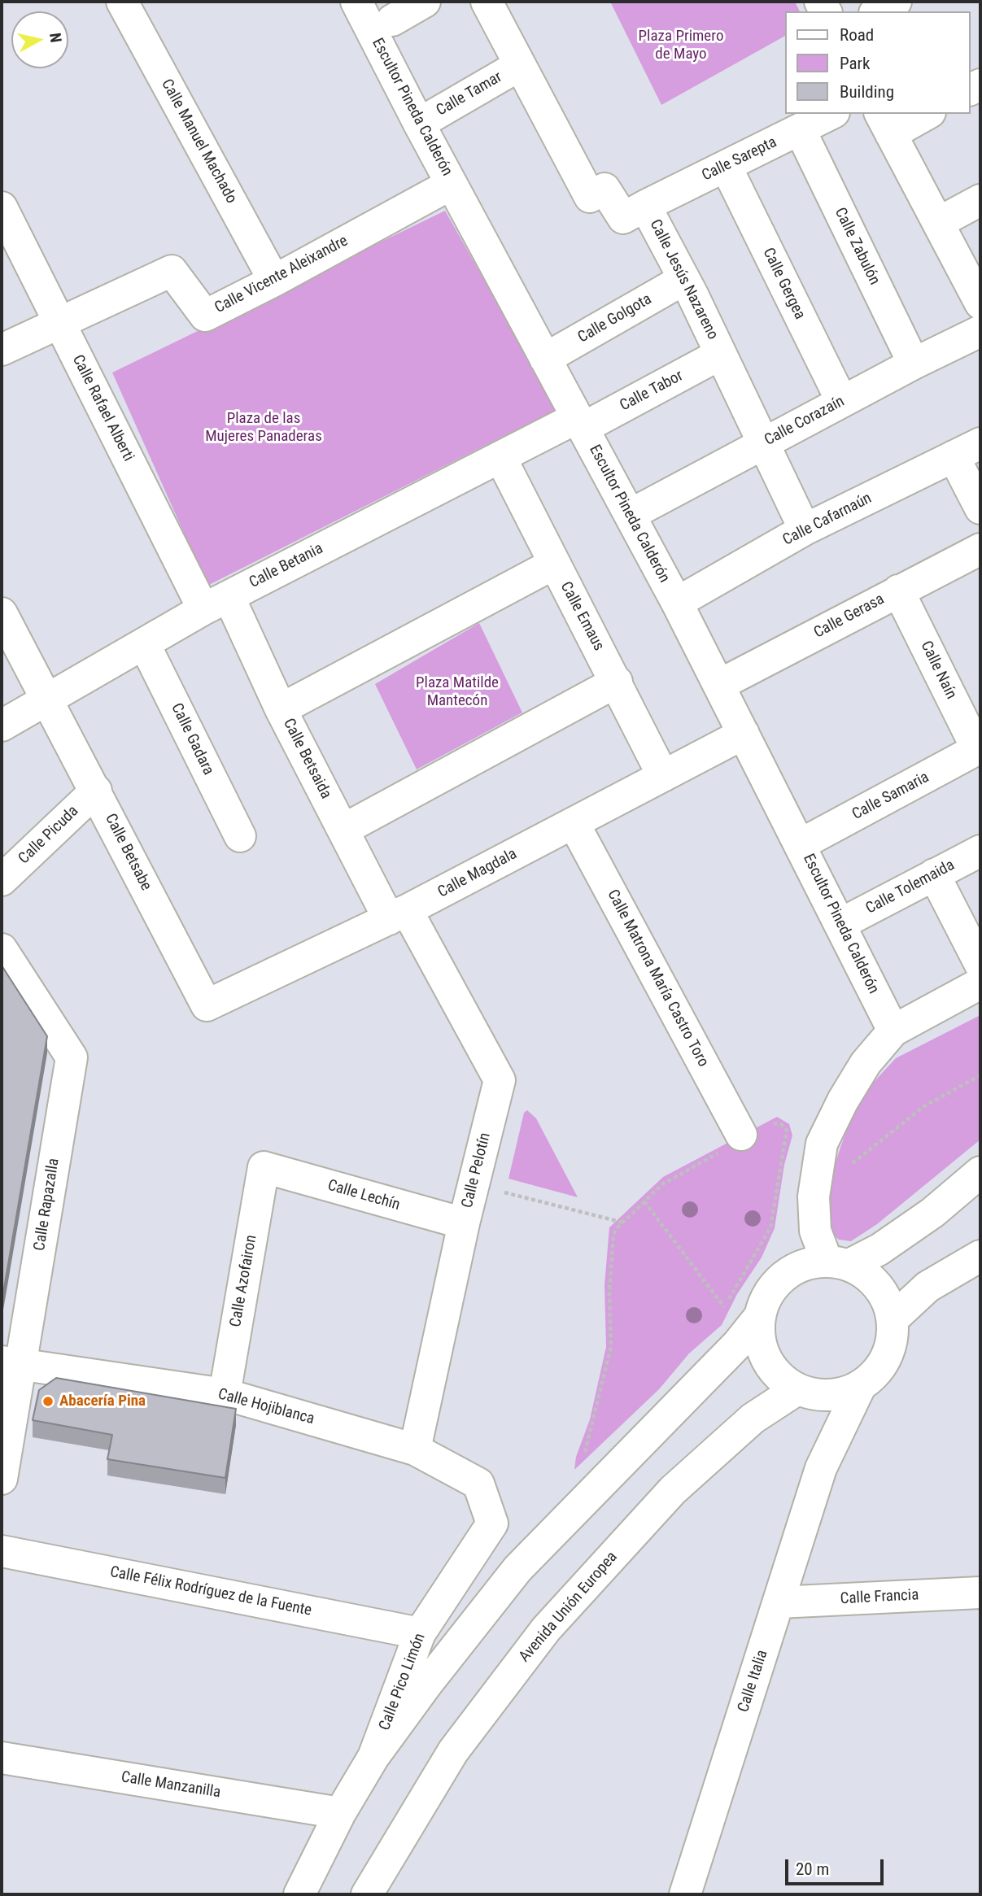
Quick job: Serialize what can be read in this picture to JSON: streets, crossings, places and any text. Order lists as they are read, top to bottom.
{
  "streets": {
    "street": [
      "Calle Tamar",
      "Escultor Pineda Calderón",
      "Calle Manuel Machado",
      "Calle Sarepta",
      "Calle Zabulón",
      "Calle Vicente Aleixandre",
      "Calle Jesús Nazareno",
      "Calle Gergea",
      "Calle Golgota",
      "Calle Tabor",
      "Calle Rafael Alberti",
      "Calle Corazaín",
      "Calle Cafarnaún",
      "Calle Betania",
      "Calle Emaus",
      "Calle Gerasa",
      "Calle Naín",
      "Calle Gadara",
      "Calle Betsaida",
      "Calle Samaria",
      "Calle Picuda",
      "Calle Betsabe",
      "Calle Magdala",
      "Calle Tolemaida",
      "Calle Matrona María Castro Toro",
      "Calle Pelotín",
      "Calle Lechín",
      "Calle Rapazalla",
      "Calle Azofairon",
      "Calle Hojiblanca",
      "Calle Félix Rodríguez de la Fuente",
      "Calle Francia",
      "Avenida Unión Europea",
      "Calle Italia",
      "Calle Pico Limón",
      "Calle Manzanilla"
    ]
  },
  "crossings": [
    ["Calle Tamar", "Escultor Pineda Calderón"],
    ["Calle Tamar", "Calle Jesús Nazareno"],
    ["Escultor Pineda Calderón", "Calle Vicente Aleixandre"],
    ["Escultor Pineda Calderón", "Calle Golgota"],
    ["Escultor Pineda Calderón", "Calle Tabor"],
    ["Escultor Pineda Calderón", "Calle Corazaín"],
    ["Escultor Pineda Calderón", "Calle Cafarnaún"],
    ["Escultor Pineda Calderón", "Calle Betania"],
    ["Escultor Pineda Calderón", "Calle Gerasa"],
    ["Escultor Pineda Calderón", "Calle Samaria"],
    ["Escultor Pineda Calderón", "Calle Magdala"],
    ["Escultor Pineda Calderón", "Calle Tolemaida"],
    ["Calle Manuel Machado", "Calle Vicente Aleixandre"],
    ["Calle Sarepta", "Calle Zabulón"],
    ["Calle Sarepta", "Calle Jesús Nazareno"],
    ["Calle Sarepta", "Calle Gergea"],
    ["Calle Zabulón", "Calle Corazaín"],
    ["Calle Vicente Aleixandre", "Calle Rafael Alberti"],
    ["Calle Jesús Nazareno", "Calle Golgota"],
    ["Calle Jesús Nazareno", "Calle Tabor"],
    ["Calle Jesús Nazareno", "Calle Corazaín"],
    ["Calle Jesús Nazareno", "Calle Cafarnaún"],
    ["Calle Gergea", "Calle Corazaín"],
    ["Calle Tabor", "Calle Betania"],
    ["Calle Rafael Alberti", "Calle Betania"],
    ["Calle Rafael Alberti", "Calle Betsaida"],
    ["Calle Betania", "Calle Emaus"],
    ["Calle Betania", "Calle Gadara"],
    ["Calle Betania", "Calle Betsaida"],
    ["Calle Betania", "Calle Betsabe"],
    ["Calle Emaus", "Calle Magdala"],
    ["Calle Gerasa", "Calle Naín"],
    ["Calle Naín", "Calle Samaria"],
    ["Calle Betsaida", "Calle Magdala"],
    ["Calle Betsaida", "Calle Pelotín"],
    ["Calle Picuda", "Calle Betsabe"],
    ["Calle Betsabe", "Calle Magdala"],
    ["Calle Magdala", "Calle Matrona María Castro Toro"],
    ["Calle Magdala", "Calle Pelotín"],
    ["Calle Pelotín", "Calle Lechín"],
    ["Calle Pelotín", "Calle Hojiblanca"],
    ["Calle Lechín", "Calle Azofairon"],
    ["Calle Rapazalla", "Calle Hojiblanca"],
    ["Calle Azofairon", "Calle Hojiblanca"],
    ["Calle Hojiblanca", "Calle Pico Limón"],
    ["Calle Félix Rodríguez de la Fuente", "Calle Pico Limón"],
    ["Calle Francia", "Calle Italia"],
    ["Avenida Unión Europea", "Calle Italia"]
  ],
  "parks": ["Plaza Primero de Mayo", "Plaza de las Mujeres Panaderas", "Plaza Matilde Mantecón"],
  "places": ["Abacería Pina"],
  "legend": ["Road", "Park", "Building"],
  "scale_bar": "20 m",
  "north": "right"
}
